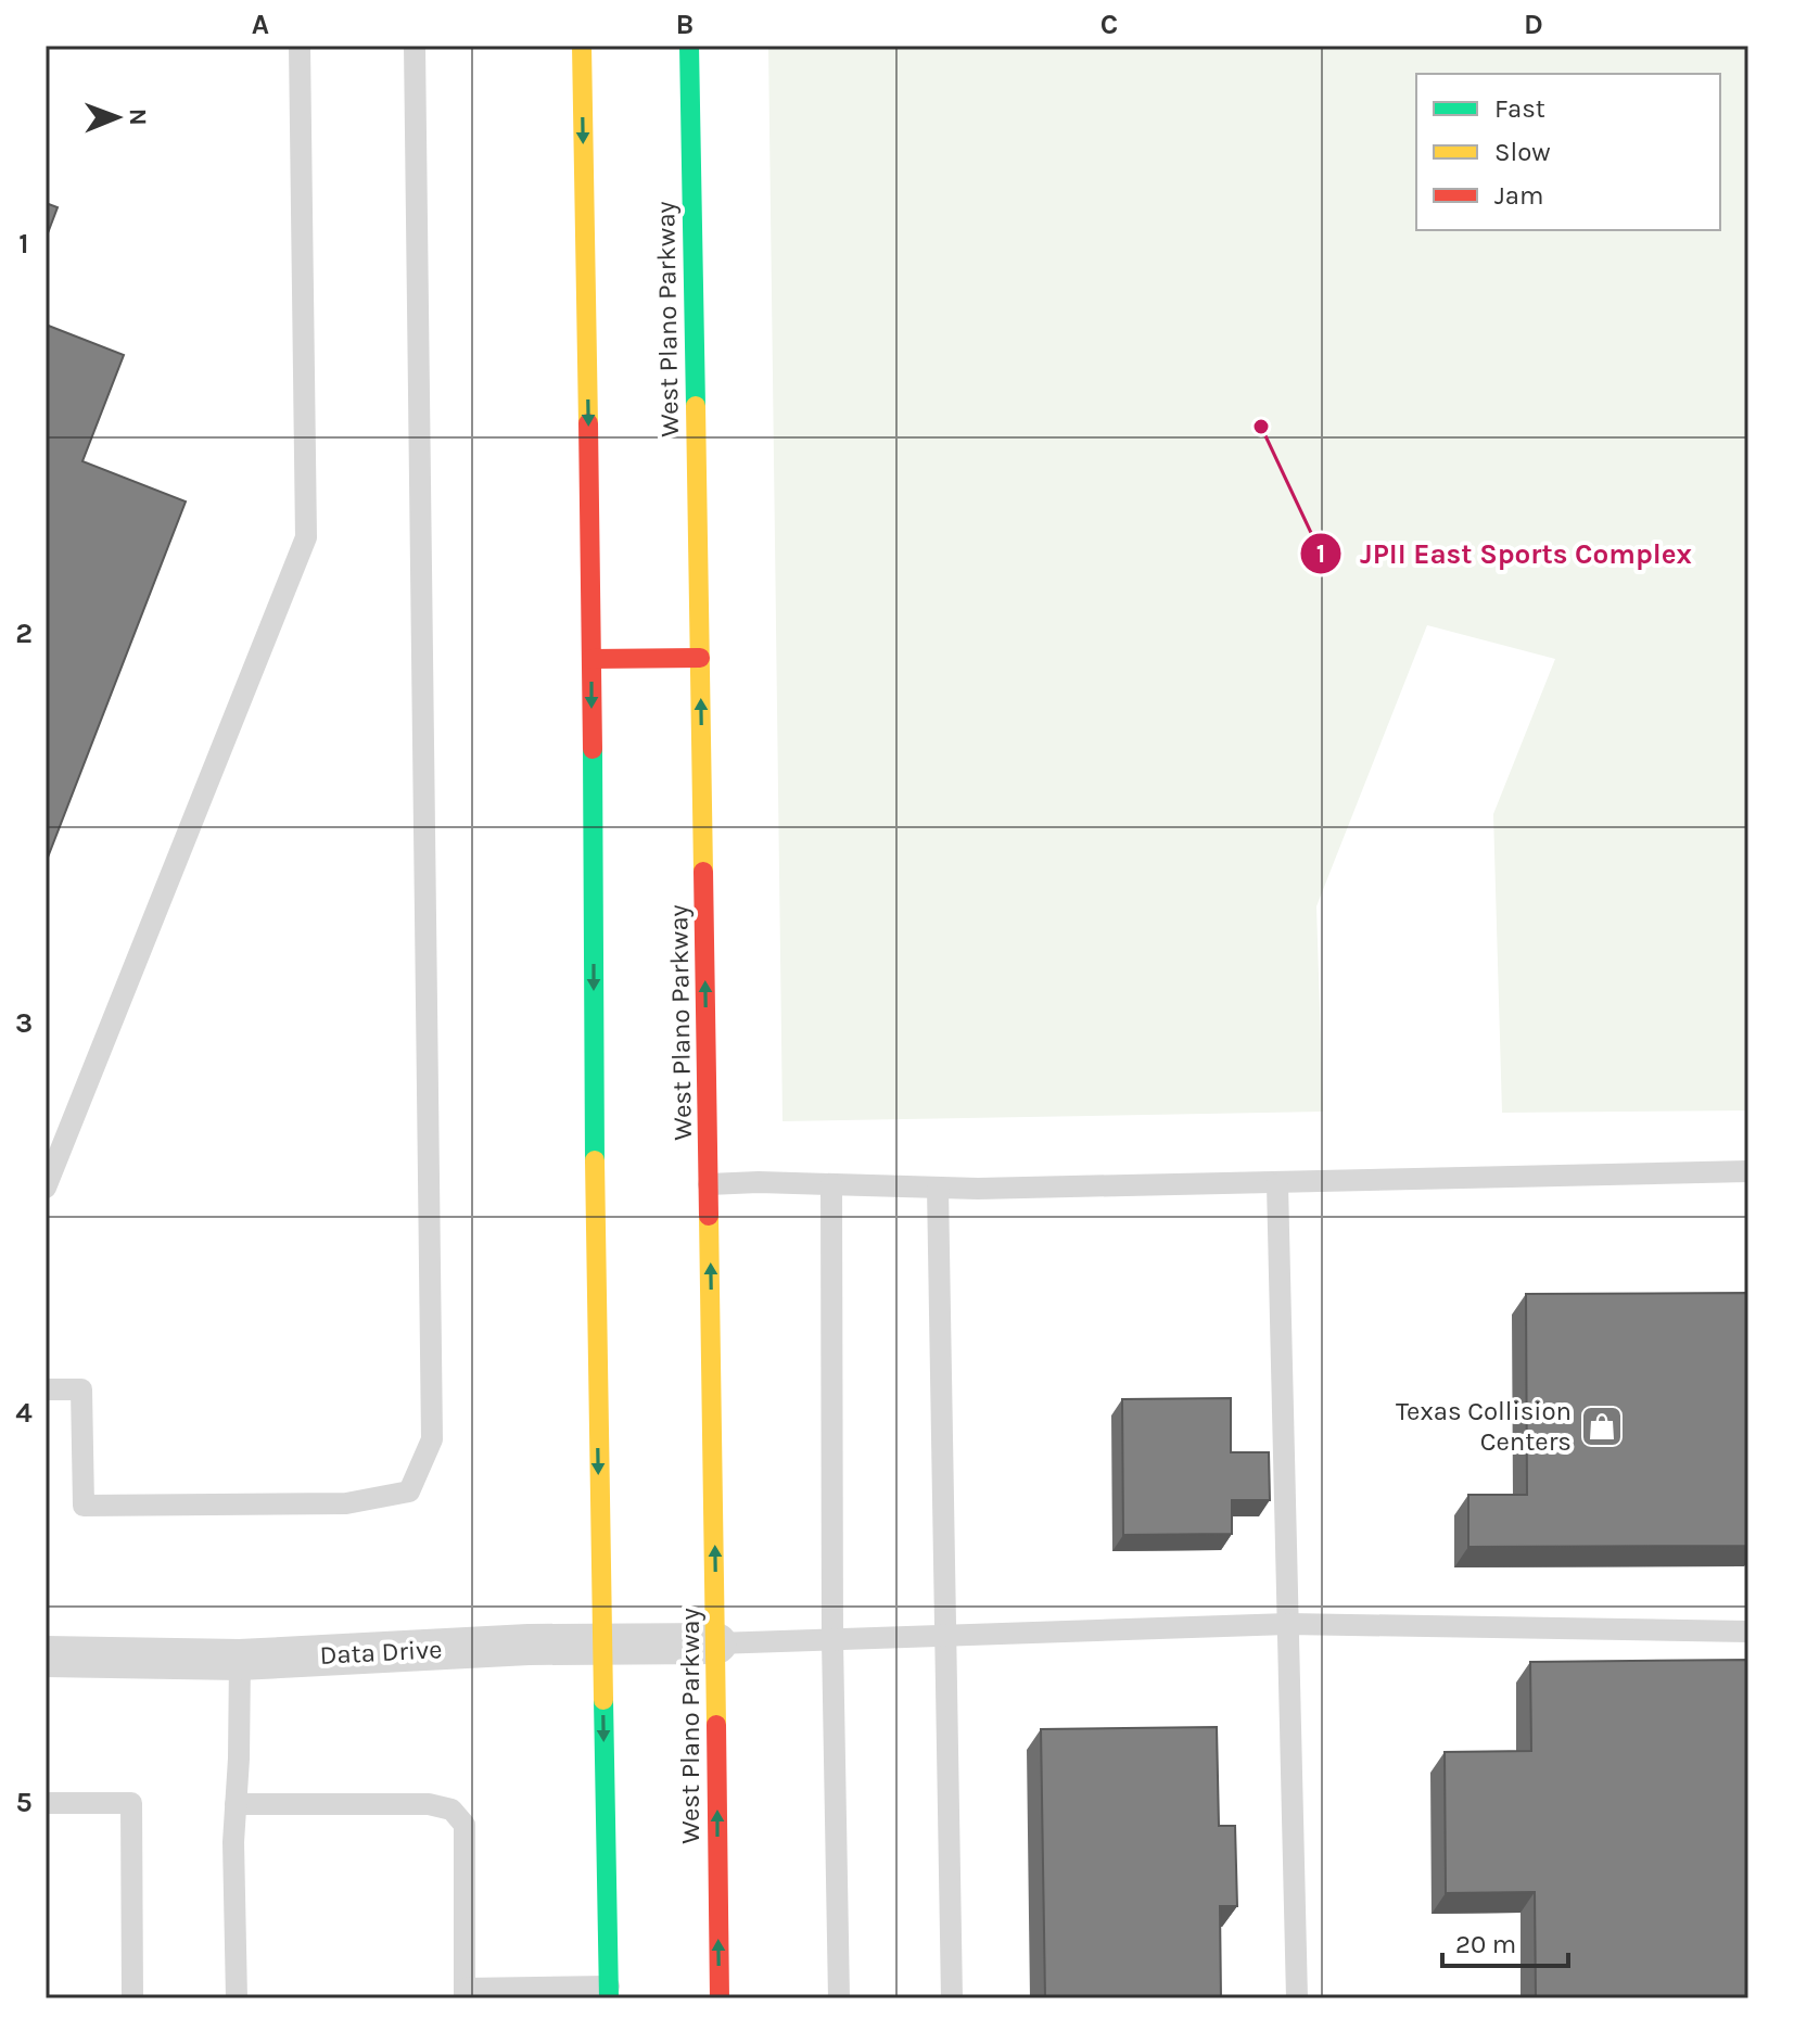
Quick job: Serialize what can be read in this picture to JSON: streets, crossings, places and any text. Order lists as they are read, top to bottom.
{
  "streets": {
    "main road": ["West Plano Parkway"],
    "street": ["Data Drive"]
  },
  "crossings": [
    ["West Plano Parkway", "Data Drive"]
  ],
  "places": {
    "other": ["JPII East Sports Complex"],
    "shop": ["Texas Collision Centers"]
  },
  "legend": ["Fast", "Slow", "Jam"],
  "scale_bar": "20 m",
  "north": "right",
  "grid": {
    "columns": [
      "A",
      "B",
      "C",
      "D"
    ],
    "rows": [
      "1",
      "2",
      "3",
      "4",
      "5"
    ]
  }
}
